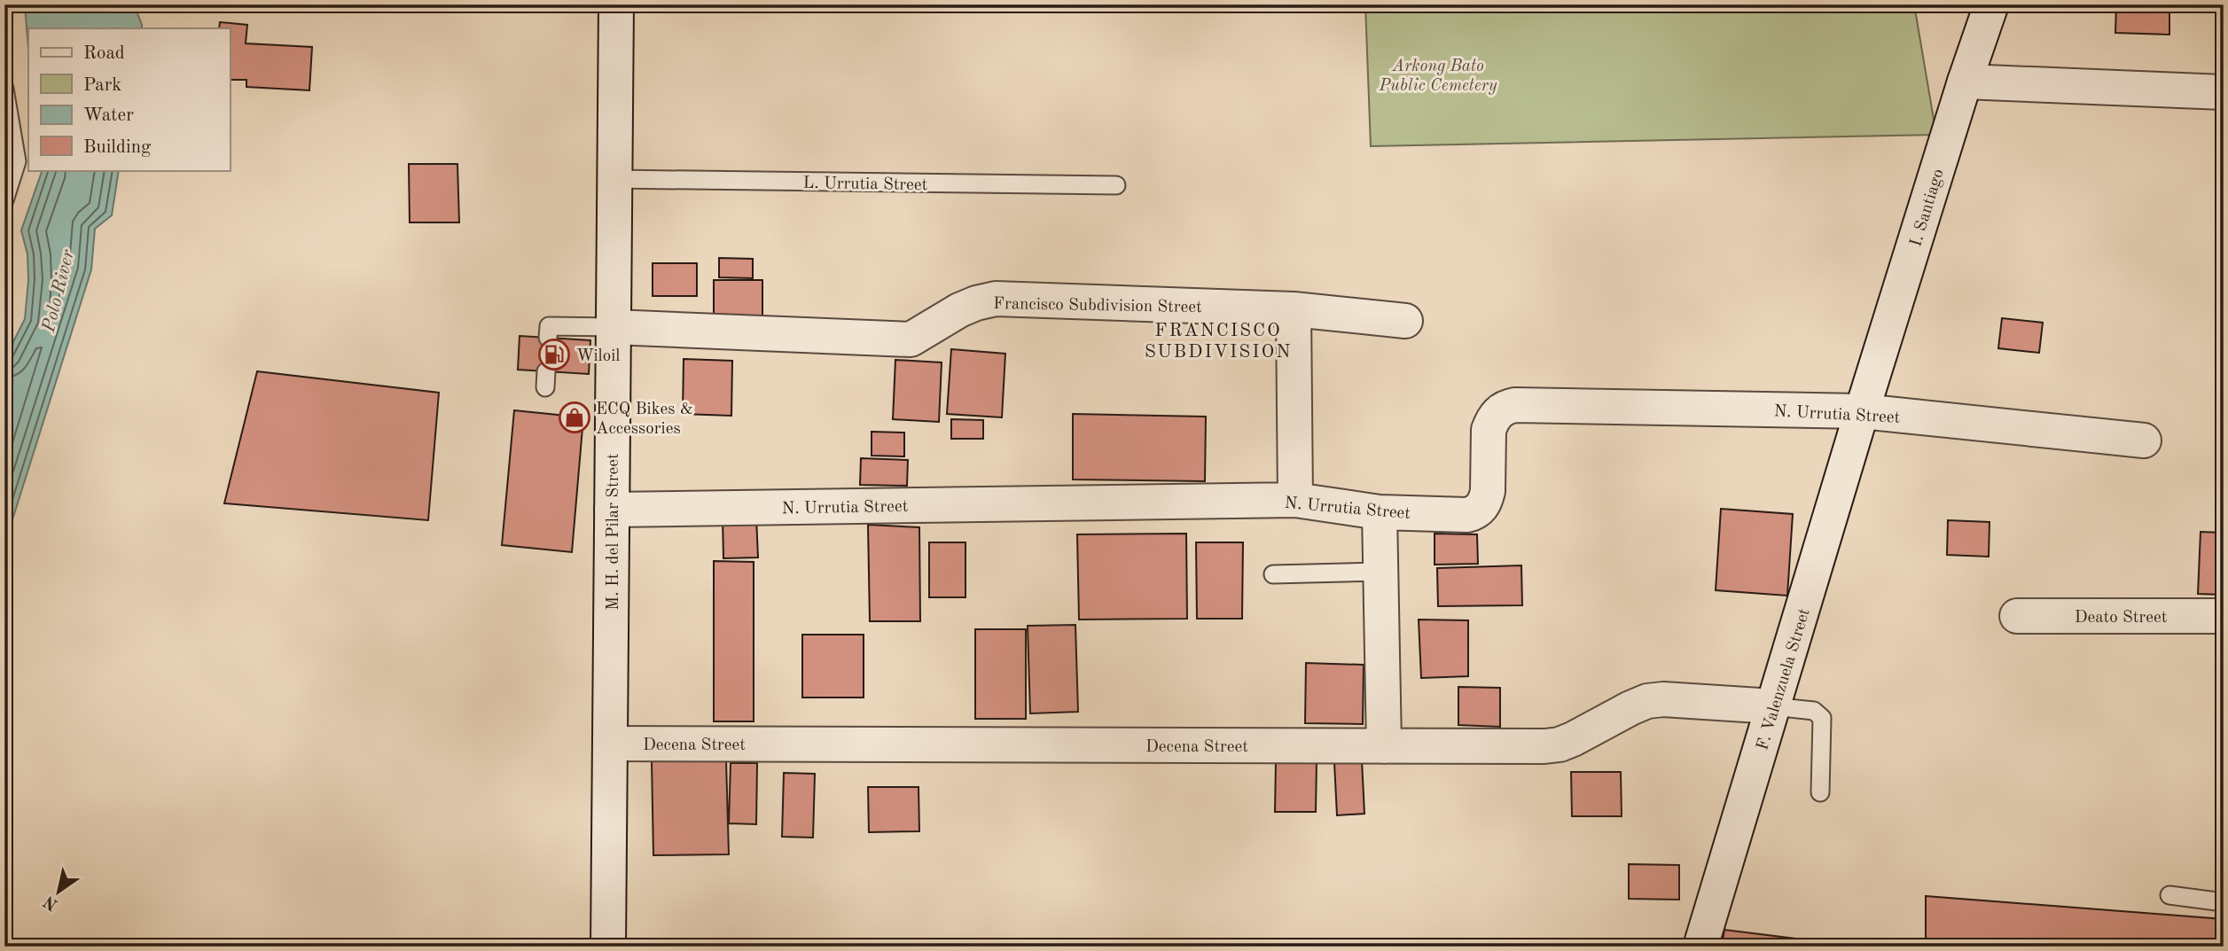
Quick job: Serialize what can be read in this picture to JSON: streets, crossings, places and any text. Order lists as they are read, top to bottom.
{
  "streets": {
    "street": [
      "I. Santiago",
      "Francisco Subdivision Street",
      "N. Urrutia Street",
      "M. H. del Pilar Street",
      "Deato Street",
      "F. Valenzuela Street",
      "Decena Street"
    ],
    "lane": ["L. Urrutia Street"]
  },
  "crossings": [
    ["L. Urrutia Street", "M. H. del Pilar Street"],
    ["I. Santiago", "N. Urrutia Street"],
    ["I. Santiago", "F. Valenzuela Street"],
    ["Francisco Subdivision Street", "M. H. del Pilar Street"],
    ["N. Urrutia Street", "M. H. del Pilar Street"],
    ["N. Urrutia Street", "F. Valenzuela Street"],
    ["M. H. del Pilar Street", "Decena Street"],
    ["F. Valenzuela Street", "Decena Street"]
  ],
  "districts": ["FRANCISCO SUBDIVISION"],
  "water": ["Polo River"],
  "parks": ["Arkong Bato Public Cemetery"],
  "places": {
    "fuel station": ["Wiloil"],
    "shop": ["ECQ Bikes & Accessories"]
  },
  "legend": [
    "Road",
    "Park",
    "Water",
    "Building"
  ],
  "north": "bottom left"
}
